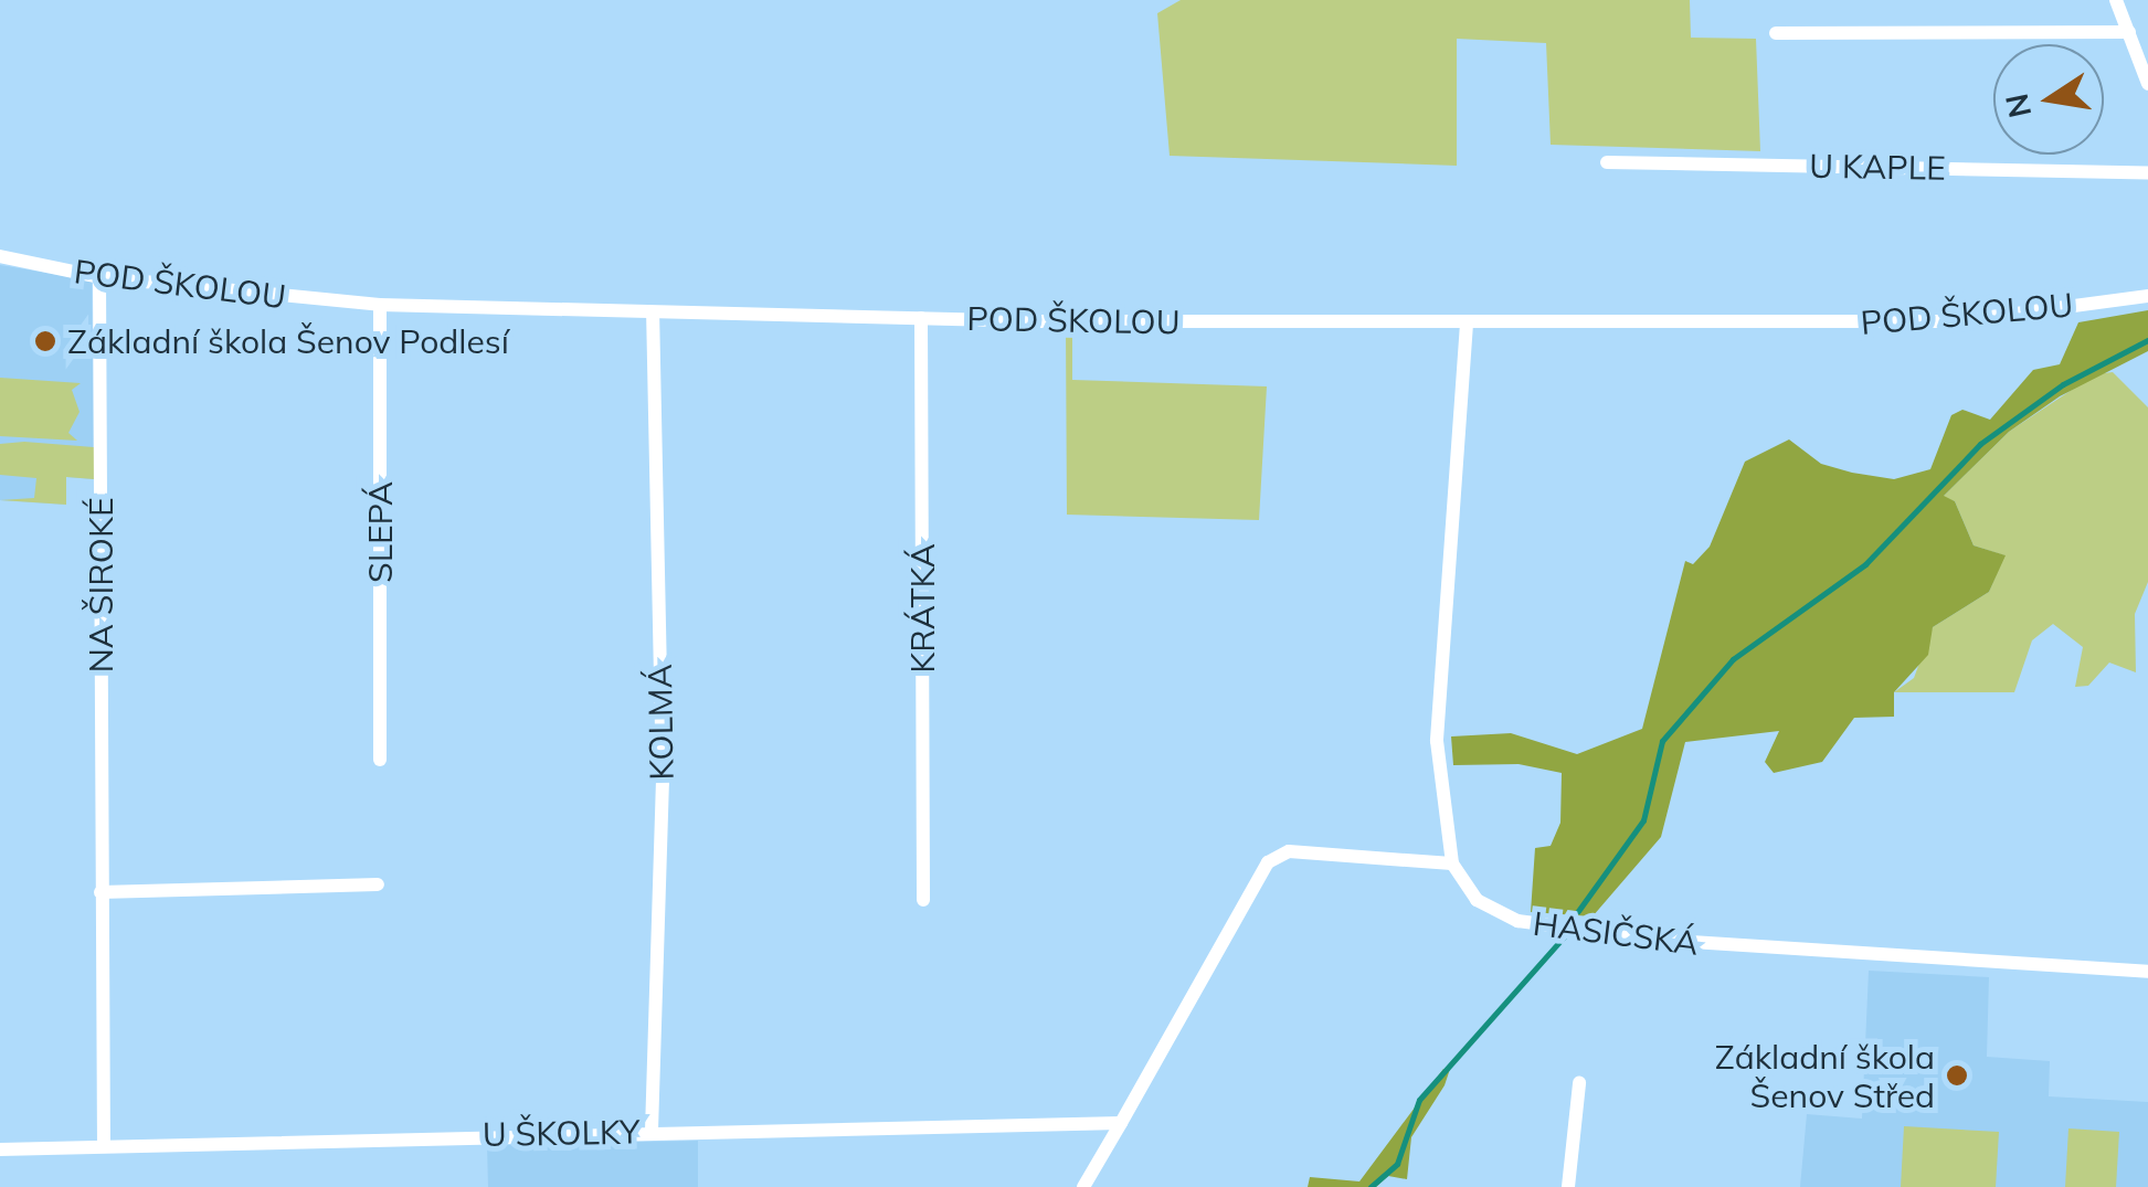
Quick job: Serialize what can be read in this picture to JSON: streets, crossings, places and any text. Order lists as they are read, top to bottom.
{
  "streets": {
    "street": [
      "U KAPLE",
      "POD ŠKOLOU",
      "SLEPÁ",
      "NA ŠIROKÉ",
      "KRÁTKÁ",
      "KOLMÁ",
      "HASIČSKÁ",
      "U ŠKOLKY"
    ]
  },
  "crossings": [
    ["POD ŠKOLOU", "SLEPÁ"],
    ["POD ŠKOLOU", "NA ŠIROKÉ"],
    ["POD ŠKOLOU", "KRÁTKÁ"],
    ["POD ŠKOLOU", "KOLMÁ"],
    ["NA ŠIROKÉ", "U ŠKOLKY"],
    ["KOLMÁ", "U ŠKOLKY"]
  ],
  "places": ["Základní škola Šenov Podlesí", "Základní škola Šenov Střed"],
  "north": "left"
}
